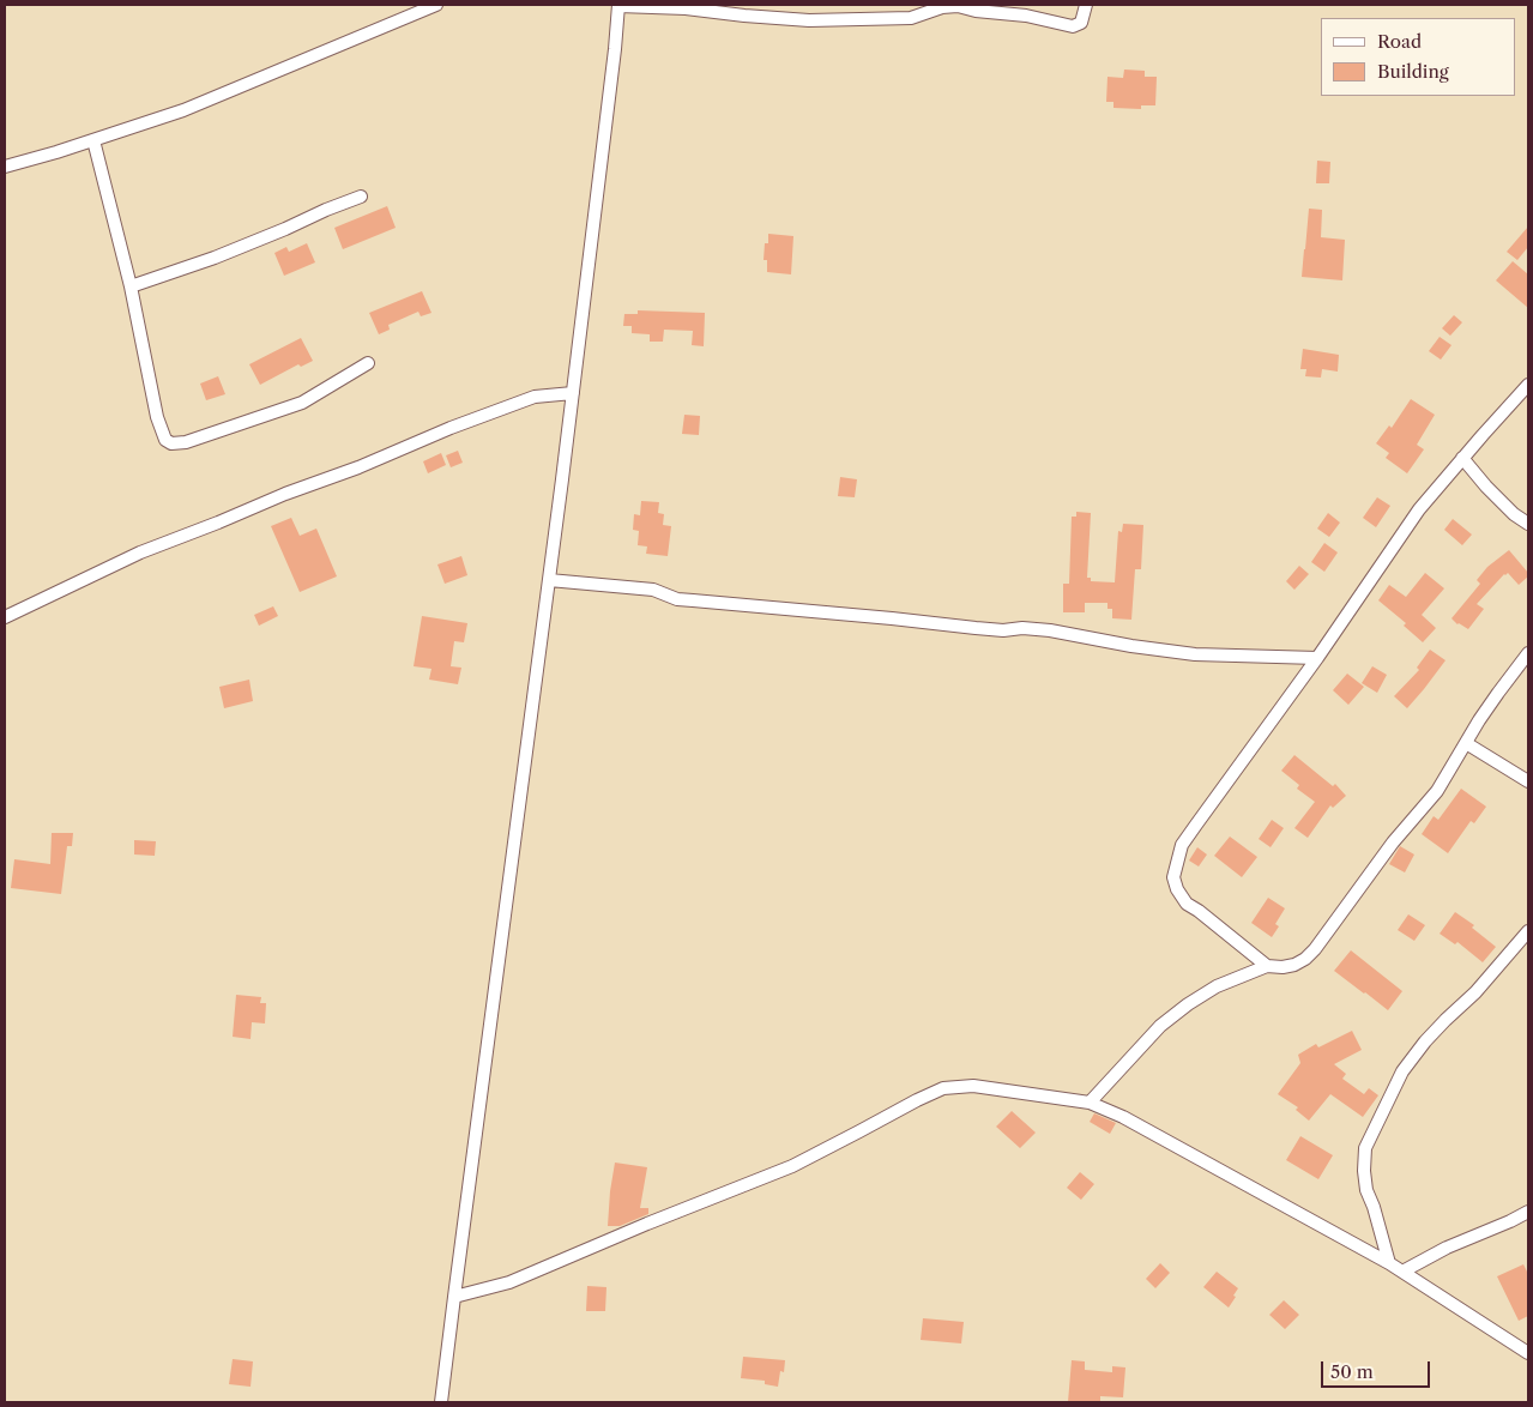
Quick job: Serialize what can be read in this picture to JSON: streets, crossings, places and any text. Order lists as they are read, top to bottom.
{
  "legend": ["Road", "Building"],
  "scale_bar": "50 m"
}
